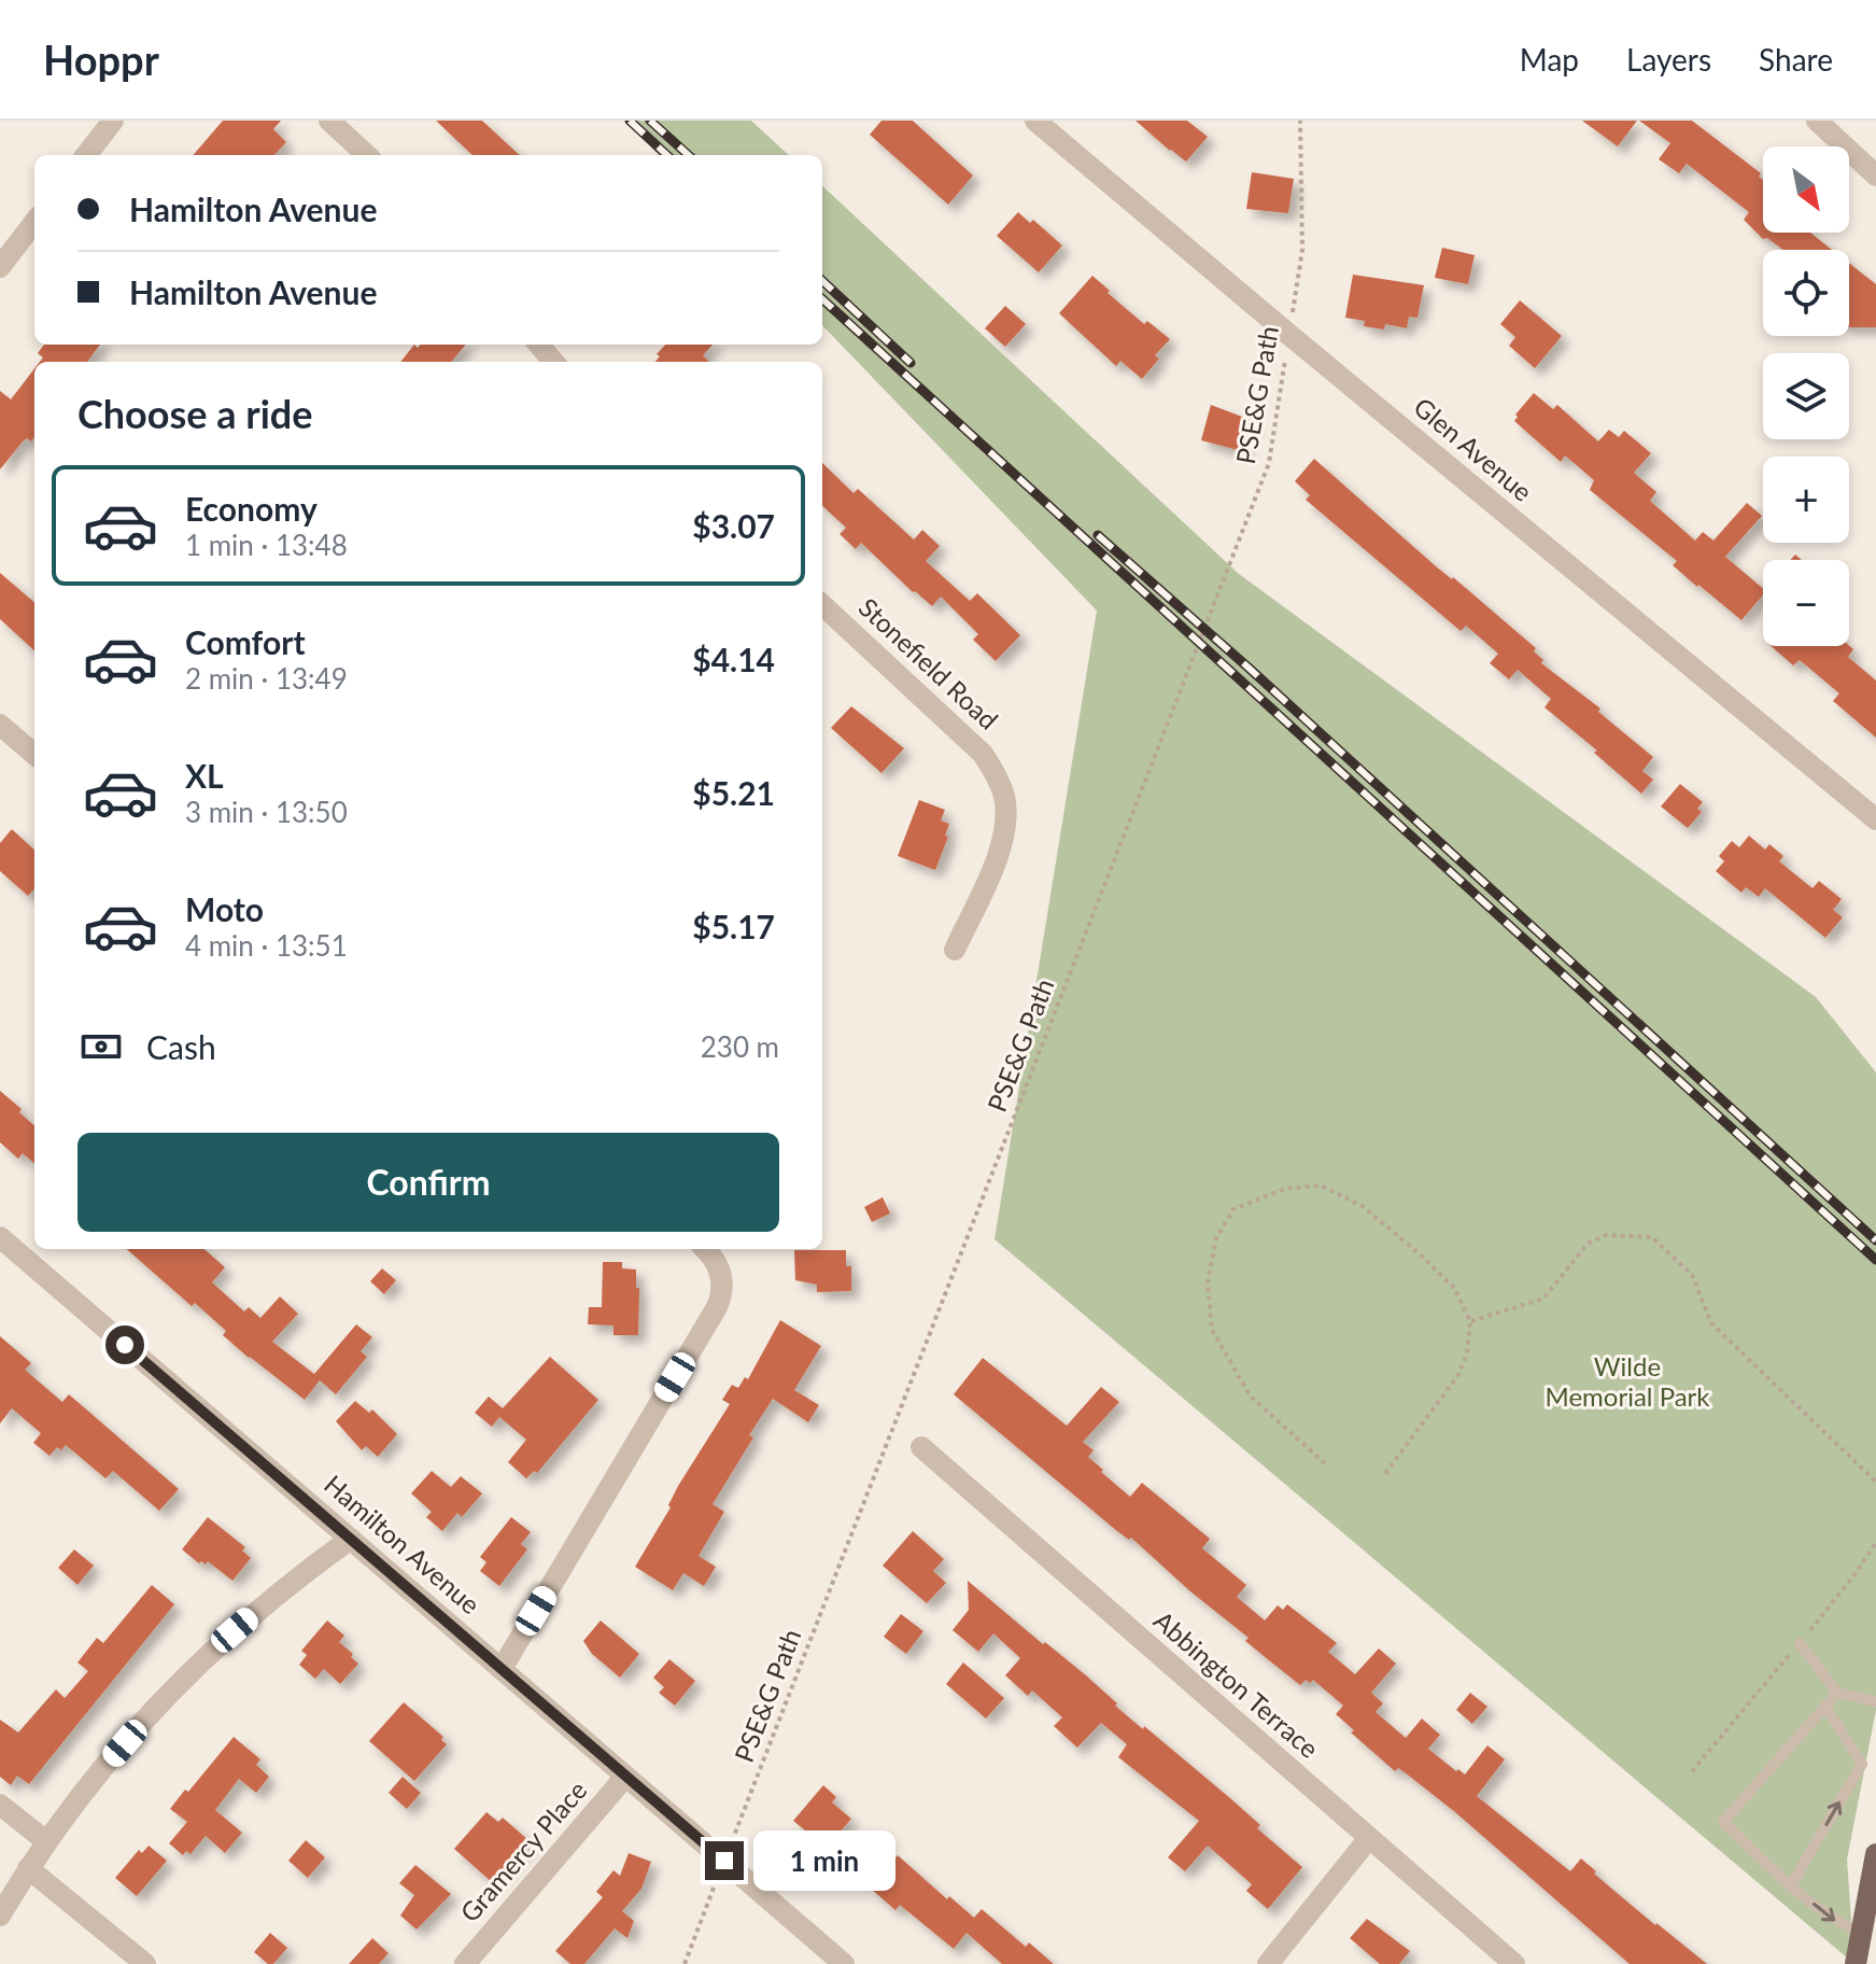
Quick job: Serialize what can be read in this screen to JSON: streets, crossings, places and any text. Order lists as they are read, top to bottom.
{
  "streets": {
    "street": [
      "Glen Avenue",
      "Stonefield Road",
      "Hamilton Avenue",
      "Abbington Terrace",
      "Gramercy Place"
    ],
    "path": ["PSE&G Path"]
  },
  "crossings": [
    ["PSE&G Path", "Glen Avenue"],
    ["PSE&G Path", "Hamilton Avenue"],
    ["Hamilton Avenue", "Gramercy Place"]
  ],
  "parks": ["Wilde Memorial Park"],
  "north": "bottom right",
  "page": {
    "header": "Hoppr",
    "nav": ["Map", "Layers", "Share"],
    "map_buttons": ["+", "−"],
    "banner": ["Hamilton Avenue", "Hamilton Avenue"],
    "heading": "Choose a ride",
    "list": [
      {
        "name": "Economy",
        "note": "1 min · 13:48",
        "value": "$3.07"
      },
      {
        "name": "Comfort",
        "note": "2 min · 13:49",
        "value": "$4.14"
      },
      {
        "name": "XL",
        "note": "3 min · 13:50",
        "value": "$5.21"
      },
      {
        "name": "Moto",
        "note": "4 min · 13:51",
        "value": "$5.17"
      }
    ],
    "pay": ["Cash", "230 m"],
    "buttons": "Confirm",
    "bubble": "1 min"
  }
}
